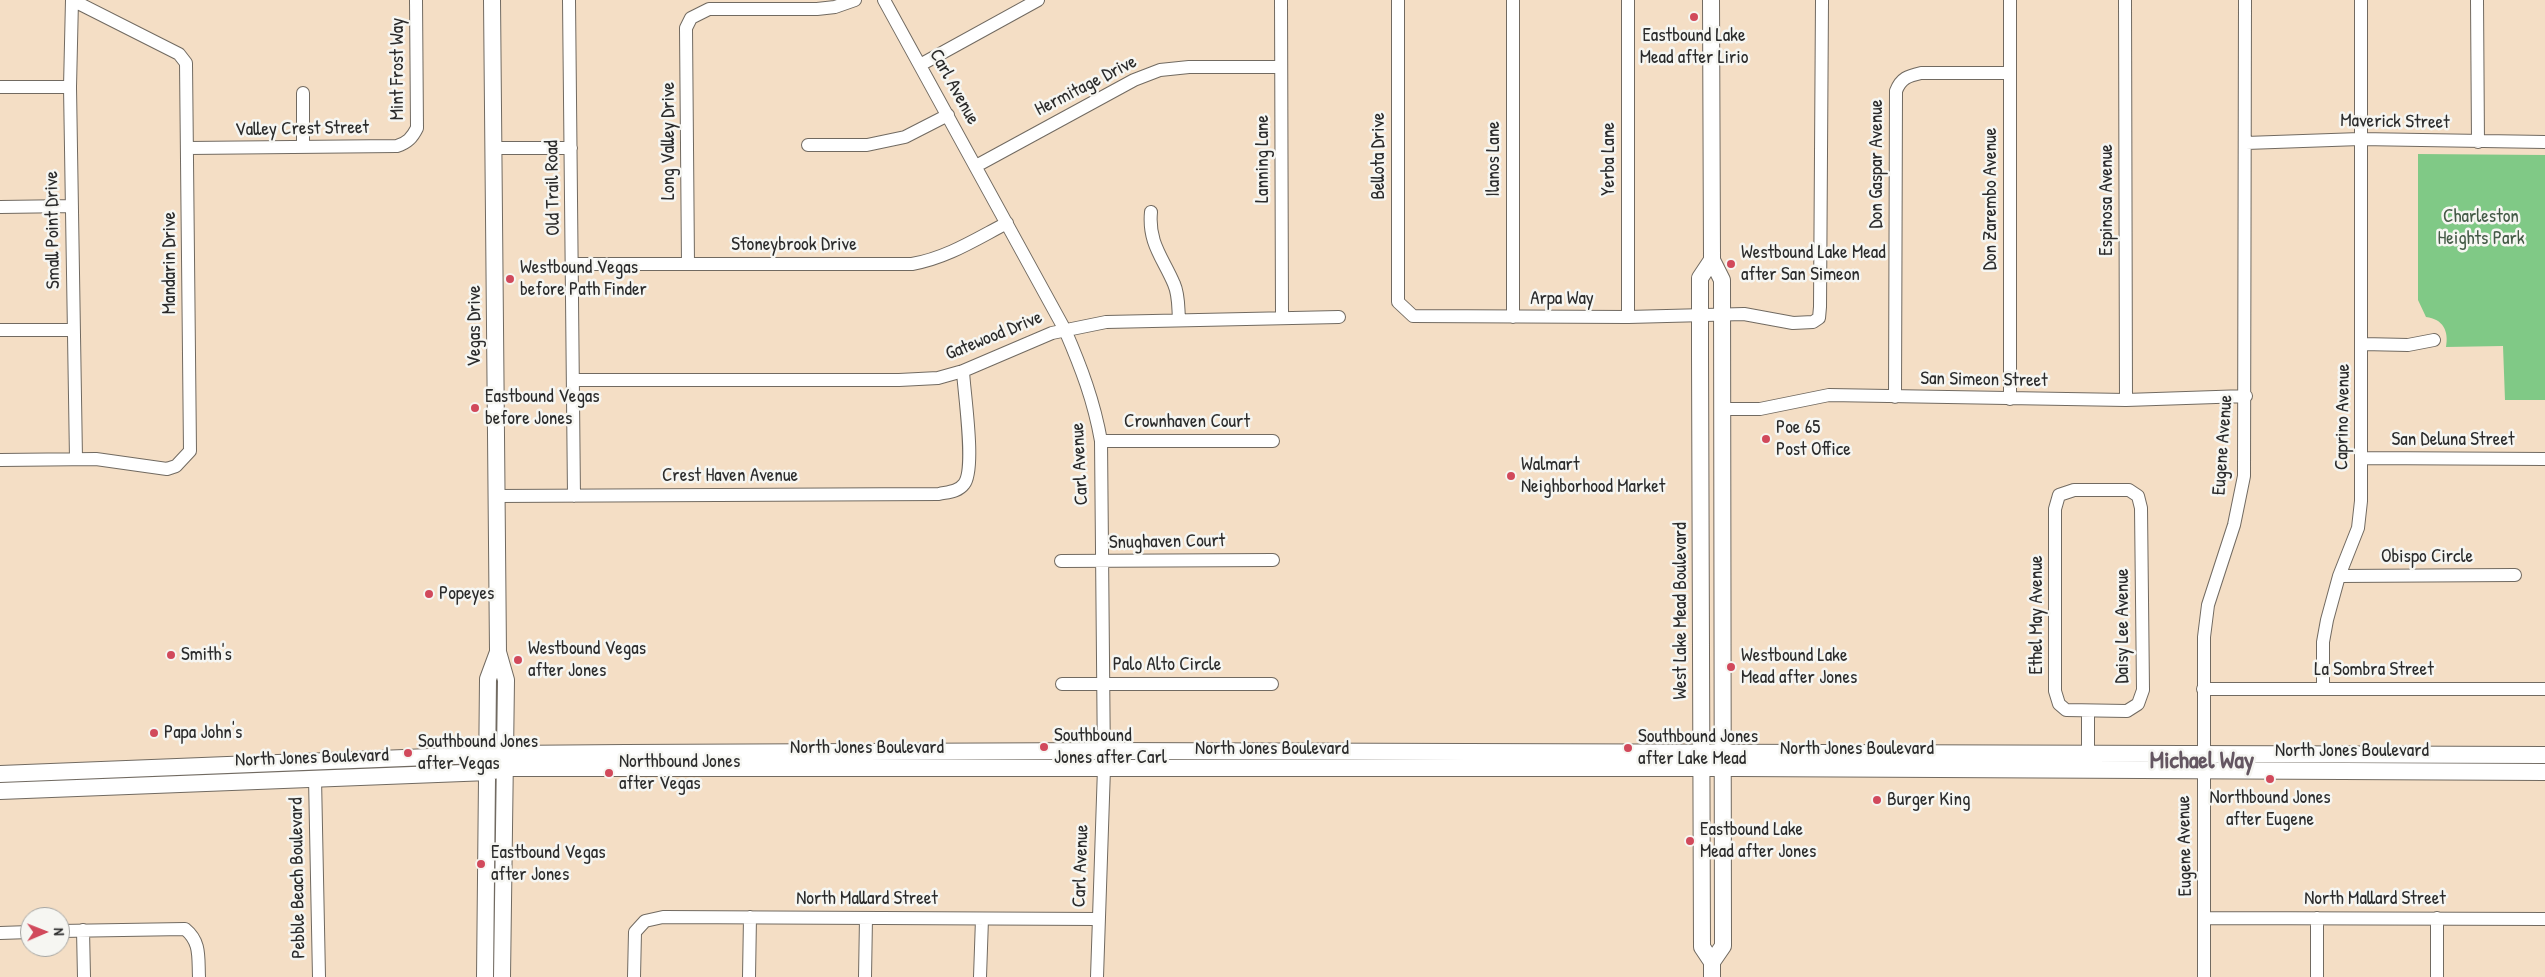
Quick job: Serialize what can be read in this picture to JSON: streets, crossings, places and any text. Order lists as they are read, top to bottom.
{
  "streets": {
    "main road": ["Vegas Drive", "West Lake Mead Boulevard", "North Jones Boulevard"],
    "street": [
      "Mint Frost Way",
      "Hermitage Drive",
      "Carl Avenue",
      "Maverick Street",
      "Valley Crest Street",
      "Long Valley Drive",
      "Bellota Drive",
      "Lanning Lane",
      "Ilanos Lane",
      "Yerba Lane",
      "Don Gaspar Avenue",
      "Old Trail Road",
      "Don Zarembo Avenue",
      "Espinosa Avenue",
      "Small Point Drive",
      "Stoneybrook Drive",
      "Mandarin Drive",
      "Arpa Way",
      "Gatewood Drive",
      "San Simeon Street",
      "Caprino Avenue",
      "Crownhaven Court",
      "San Deluna Street",
      "Eugene Avenue",
      "Crest Haven Avenue",
      "Snughaven Court",
      "Obispo Circle",
      "Ethel May Avenue",
      "Daisy Lee Avenue",
      "Palo Alto Circle",
      "La Sombra Street",
      "Pebble Beach Boulevard",
      "North Mallard Street"
    ]
  },
  "crossings": [
    ["Mint Frost Way", "Valley Crest Street"],
    ["Hermitage Drive", "Carl Avenue"],
    ["Hermitage Drive", "Lanning Lane"],
    ["Carl Avenue", "Stoneybrook Drive"],
    ["Carl Avenue", "Gatewood Drive"],
    ["Carl Avenue", "Crownhaven Court"],
    ["Carl Avenue", "Snughaven Court"],
    ["Carl Avenue", "Palo Alto Circle"],
    ["Carl Avenue", "North Jones Boulevard"],
    ["Carl Avenue", "North Mallard Street"],
    ["Maverick Street", "Caprino Avenue"],
    ["Maverick Street", "Eugene Avenue"],
    ["Valley Crest Street", "Mandarin Drive"],
    ["Long Valley Drive", "Stoneybrook Drive"],
    ["Bellota Drive", "Arpa Way"],
    ["Lanning Lane", "Gatewood Drive"],
    ["Ilanos Lane", "Arpa Way"],
    ["Yerba Lane", "Arpa Way"],
    ["Don Gaspar Avenue", "Don Zarembo Avenue"],
    ["Don Gaspar Avenue", "San Simeon Street"],
    ["Old Trail Road", "Stoneybrook Drive"],
    ["Old Trail Road", "Gatewood Drive"],
    ["Old Trail Road", "Crest Haven Avenue"],
    ["Don Zarembo Avenue", "San Simeon Street"],
    ["Espinosa Avenue", "San Simeon Street"],
    ["Small Point Drive", "Mandarin Drive"],
    ["Arpa Way", "West Lake Mead Boulevard"],
    ["Vegas Drive", "Crest Haven Avenue"],
    ["Vegas Drive", "North Jones Boulevard"],
    ["Gatewood Drive", "Crest Haven Avenue"],
    ["San Simeon Street", "Eugene Avenue"],
    ["San Simeon Street", "West Lake Mead Boulevard"],
    ["Caprino Avenue", "San Deluna Street"],
    ["Caprino Avenue", "Obispo Circle"],
    ["Caprino Avenue", "La Sombra Street"],
    ["Eugene Avenue", "La Sombra Street"],
    ["Eugene Avenue", "North Jones Boulevard"],
    ["Eugene Avenue", "North Mallard Street"],
    ["West Lake Mead Boulevard", "North Jones Boulevard"],
    ["Ethel May Avenue", "Daisy Lee Avenue"],
    ["North Jones Boulevard", "Pebble Beach Boulevard"]
  ],
  "districts": ["Michael Way"],
  "parks": ["Charleston Heights Park"],
  "places": [
    "Eastbound Lake Mead after Lirio",
    "Westbound Lake Mead after San Simeon",
    "Westbound Vegas before Path Finder",
    "Eastbound Vegas before Jones",
    "Poe 65 Post Office",
    "Walmart Neighborhood Market",
    "Popeyes",
    "Smith's",
    "Westbound Vegas after Jones",
    "Westbound Lake Mead after Jones",
    "Papa John's",
    "Southbound Jones after Carl",
    "Southbound Jones after Lake Mead",
    "Southbound Jones after Vegas",
    "Northbound Jones after Vegas",
    "Northbound Jones after Eugene",
    "Burger King",
    "Eastbound Lake Mead after Jones",
    "Eastbound Vegas after Jones"
  ],
  "north": "right"
}
